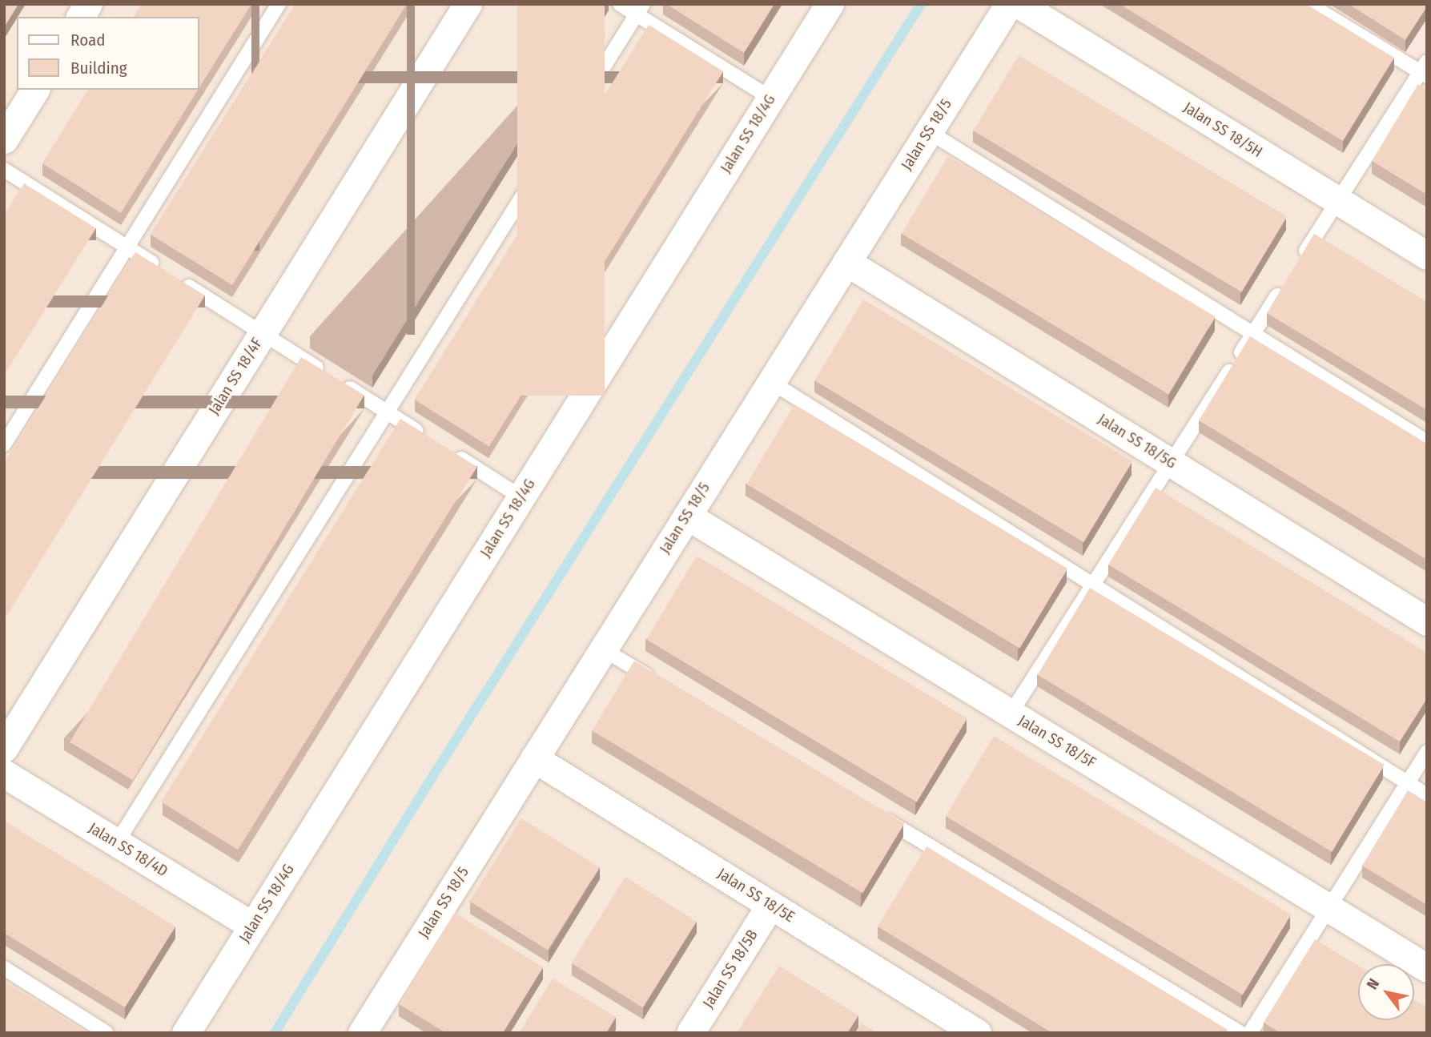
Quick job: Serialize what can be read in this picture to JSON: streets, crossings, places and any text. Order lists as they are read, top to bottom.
{
  "streets": {
    "street": [
      "Jalan SS 18/5H",
      "Jalan SS 18/4G",
      "Jalan SS 18/5",
      "Jalan SS 18/4F",
      "Jalan SS 18/5G",
      "Jalan SS 18/5F",
      "Jalan SS 18/4D",
      "Jalan SS 18/5E",
      "Jalan SS 18/5B"
    ]
  },
  "crossings": [
    ["Jalan SS 18/4G", "Jalan SS 18/4D"],
    ["Jalan SS 18/5", "Jalan SS 18/5G"],
    ["Jalan SS 18/5", "Jalan SS 18/5F"],
    ["Jalan SS 18/5", "Jalan SS 18/5E"],
    ["Jalan SS 18/5E", "Jalan SS 18/5B"]
  ],
  "legend": ["Road", "Building"],
  "north": "top left"
}
